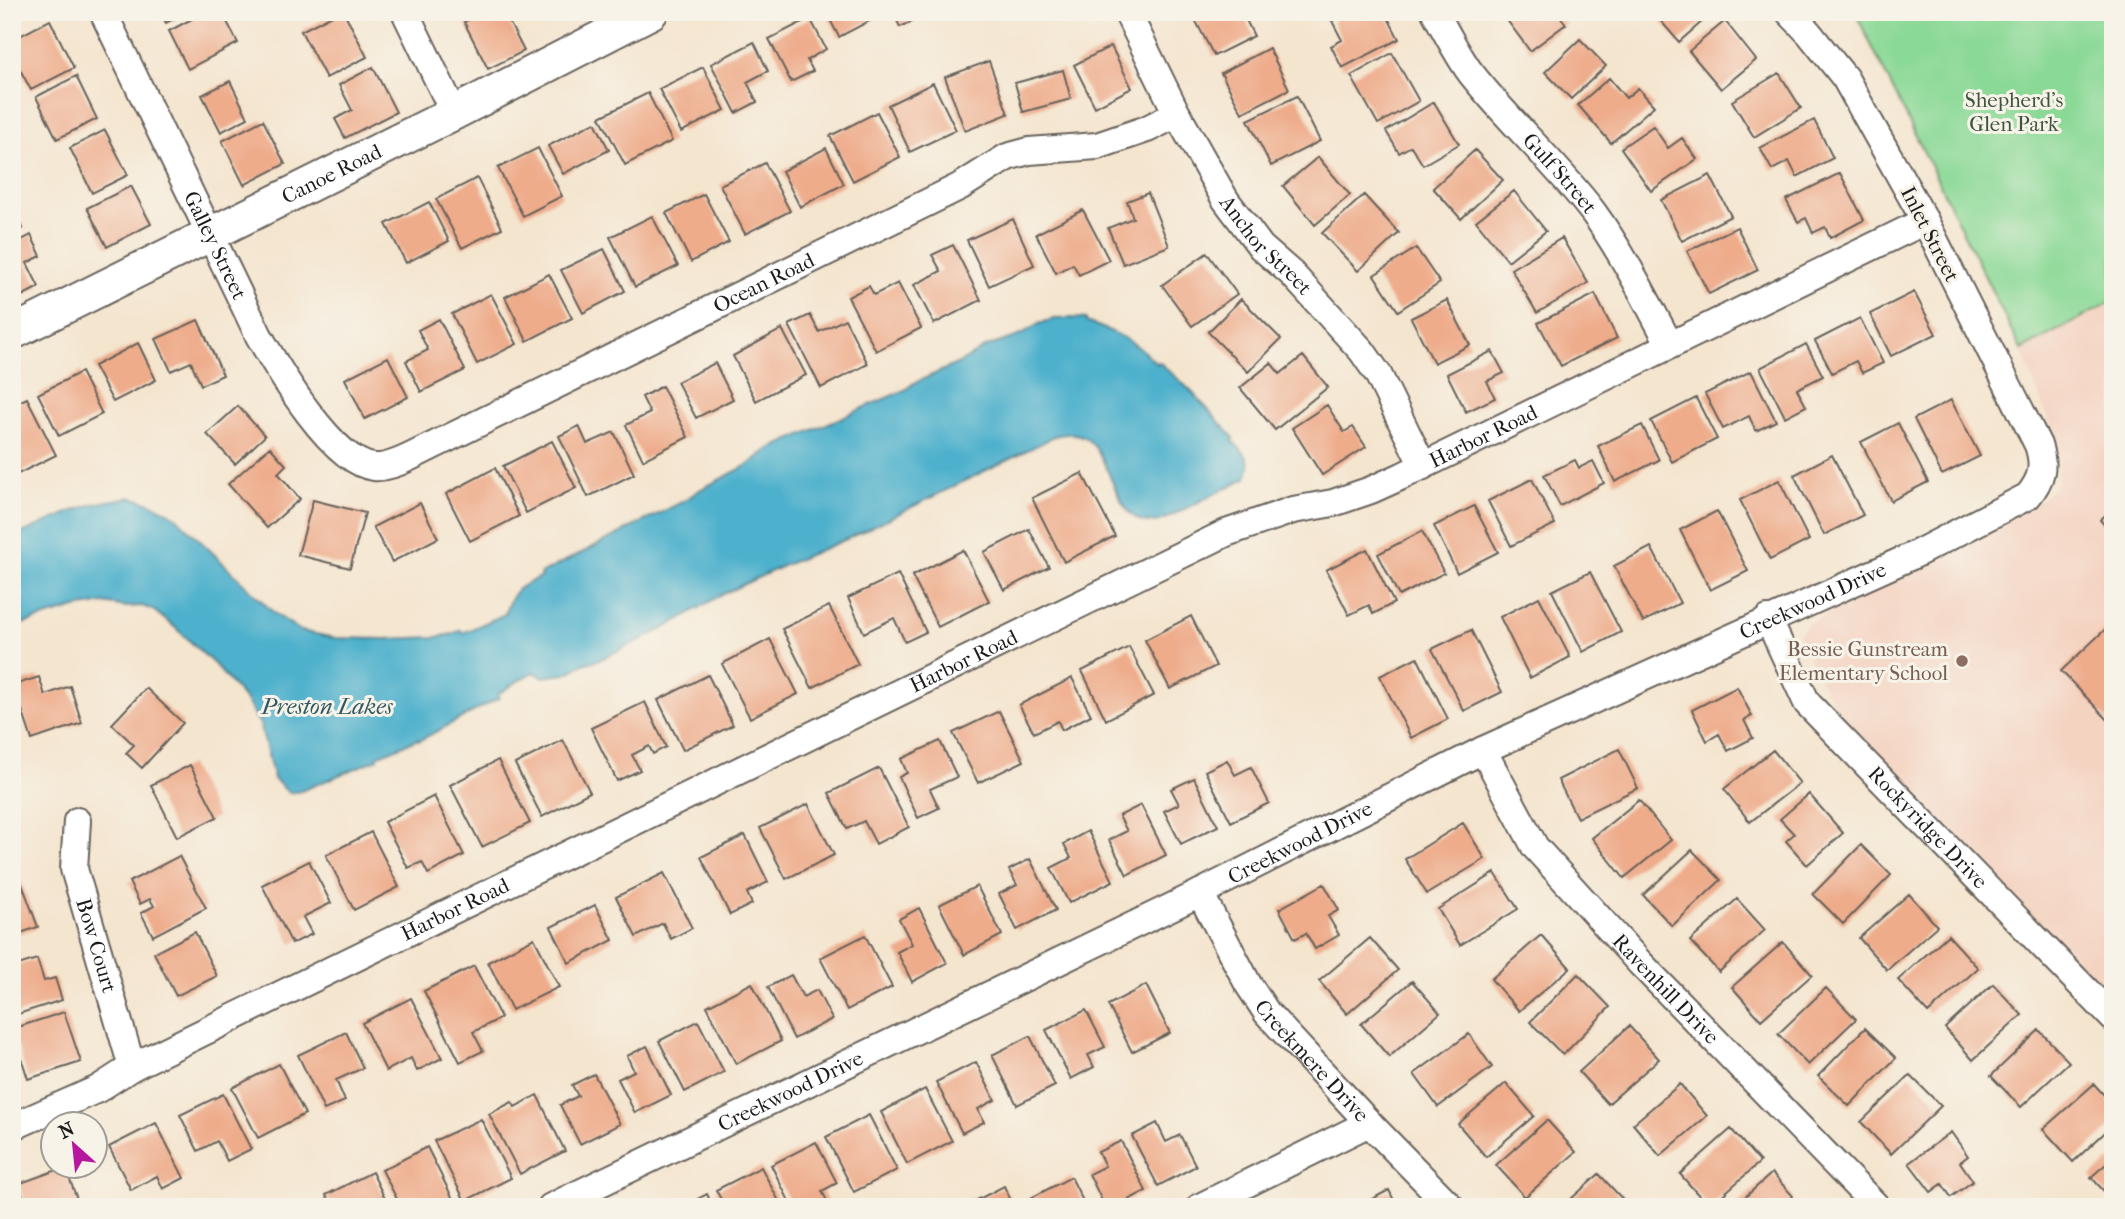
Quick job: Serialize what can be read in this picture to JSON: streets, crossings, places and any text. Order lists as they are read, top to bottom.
{
  "streets": {
    "street": [
      "Canoe Road",
      "Gulf Street",
      "Inlet Street",
      "Anchor Street",
      "Galley Street",
      "Ocean Road",
      "Harbor Road",
      "Creekwood Drive",
      "Rockyridge Drive",
      "Bow Court",
      "Ravenhill Drive",
      "Creekmere Drive"
    ]
  },
  "crossings": [
    ["Canoe Road", "Galley Street"],
    ["Gulf Street", "Harbor Road"],
    ["Inlet Street", "Harbor Road"],
    ["Inlet Street", "Creekwood Drive"],
    ["Anchor Street", "Ocean Road"],
    ["Anchor Street", "Harbor Road"],
    ["Galley Street", "Ocean Road"],
    ["Harbor Road", "Bow Court"],
    ["Creekwood Drive", "Rockyridge Drive"],
    ["Creekwood Drive", "Ravenhill Drive"],
    ["Creekwood Drive", "Creekmere Drive"]
  ],
  "water": ["Preston Lakes"],
  "parks": ["Shepherd's Glen Park"],
  "places": ["Bessie Gunstream Elementary School"],
  "north": "top left"
}
